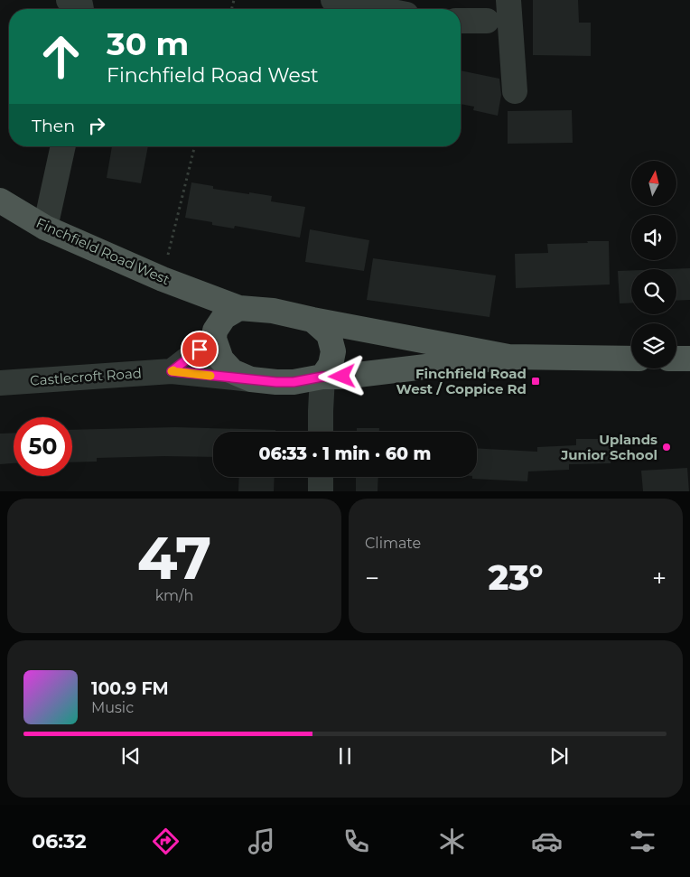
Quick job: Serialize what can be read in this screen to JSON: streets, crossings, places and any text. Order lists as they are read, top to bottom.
{
  "streets": {
    "main road": ["Finchfield Road West"],
    "street": ["Castlecroft Road"]
  },
  "places": {
    "transit": ["Finchfield Road West / Coppice Rd"],
    "other": ["Uplands Junior School"]
  },
  "north": "top",
  "page": {
    "turn": ["30 m", "Finchfield Road West"],
    "then": "Then",
    "limit": "50",
    "trip": "06:33 · 1 min · 60 m",
    "tile": [
      ["47", "km/h"],
      "Climate"
    ],
    "heat": ["−", "23°", "+"],
    "song": ["100.9 FM", "Music"],
    "tabs": "06:32"
  }
}
